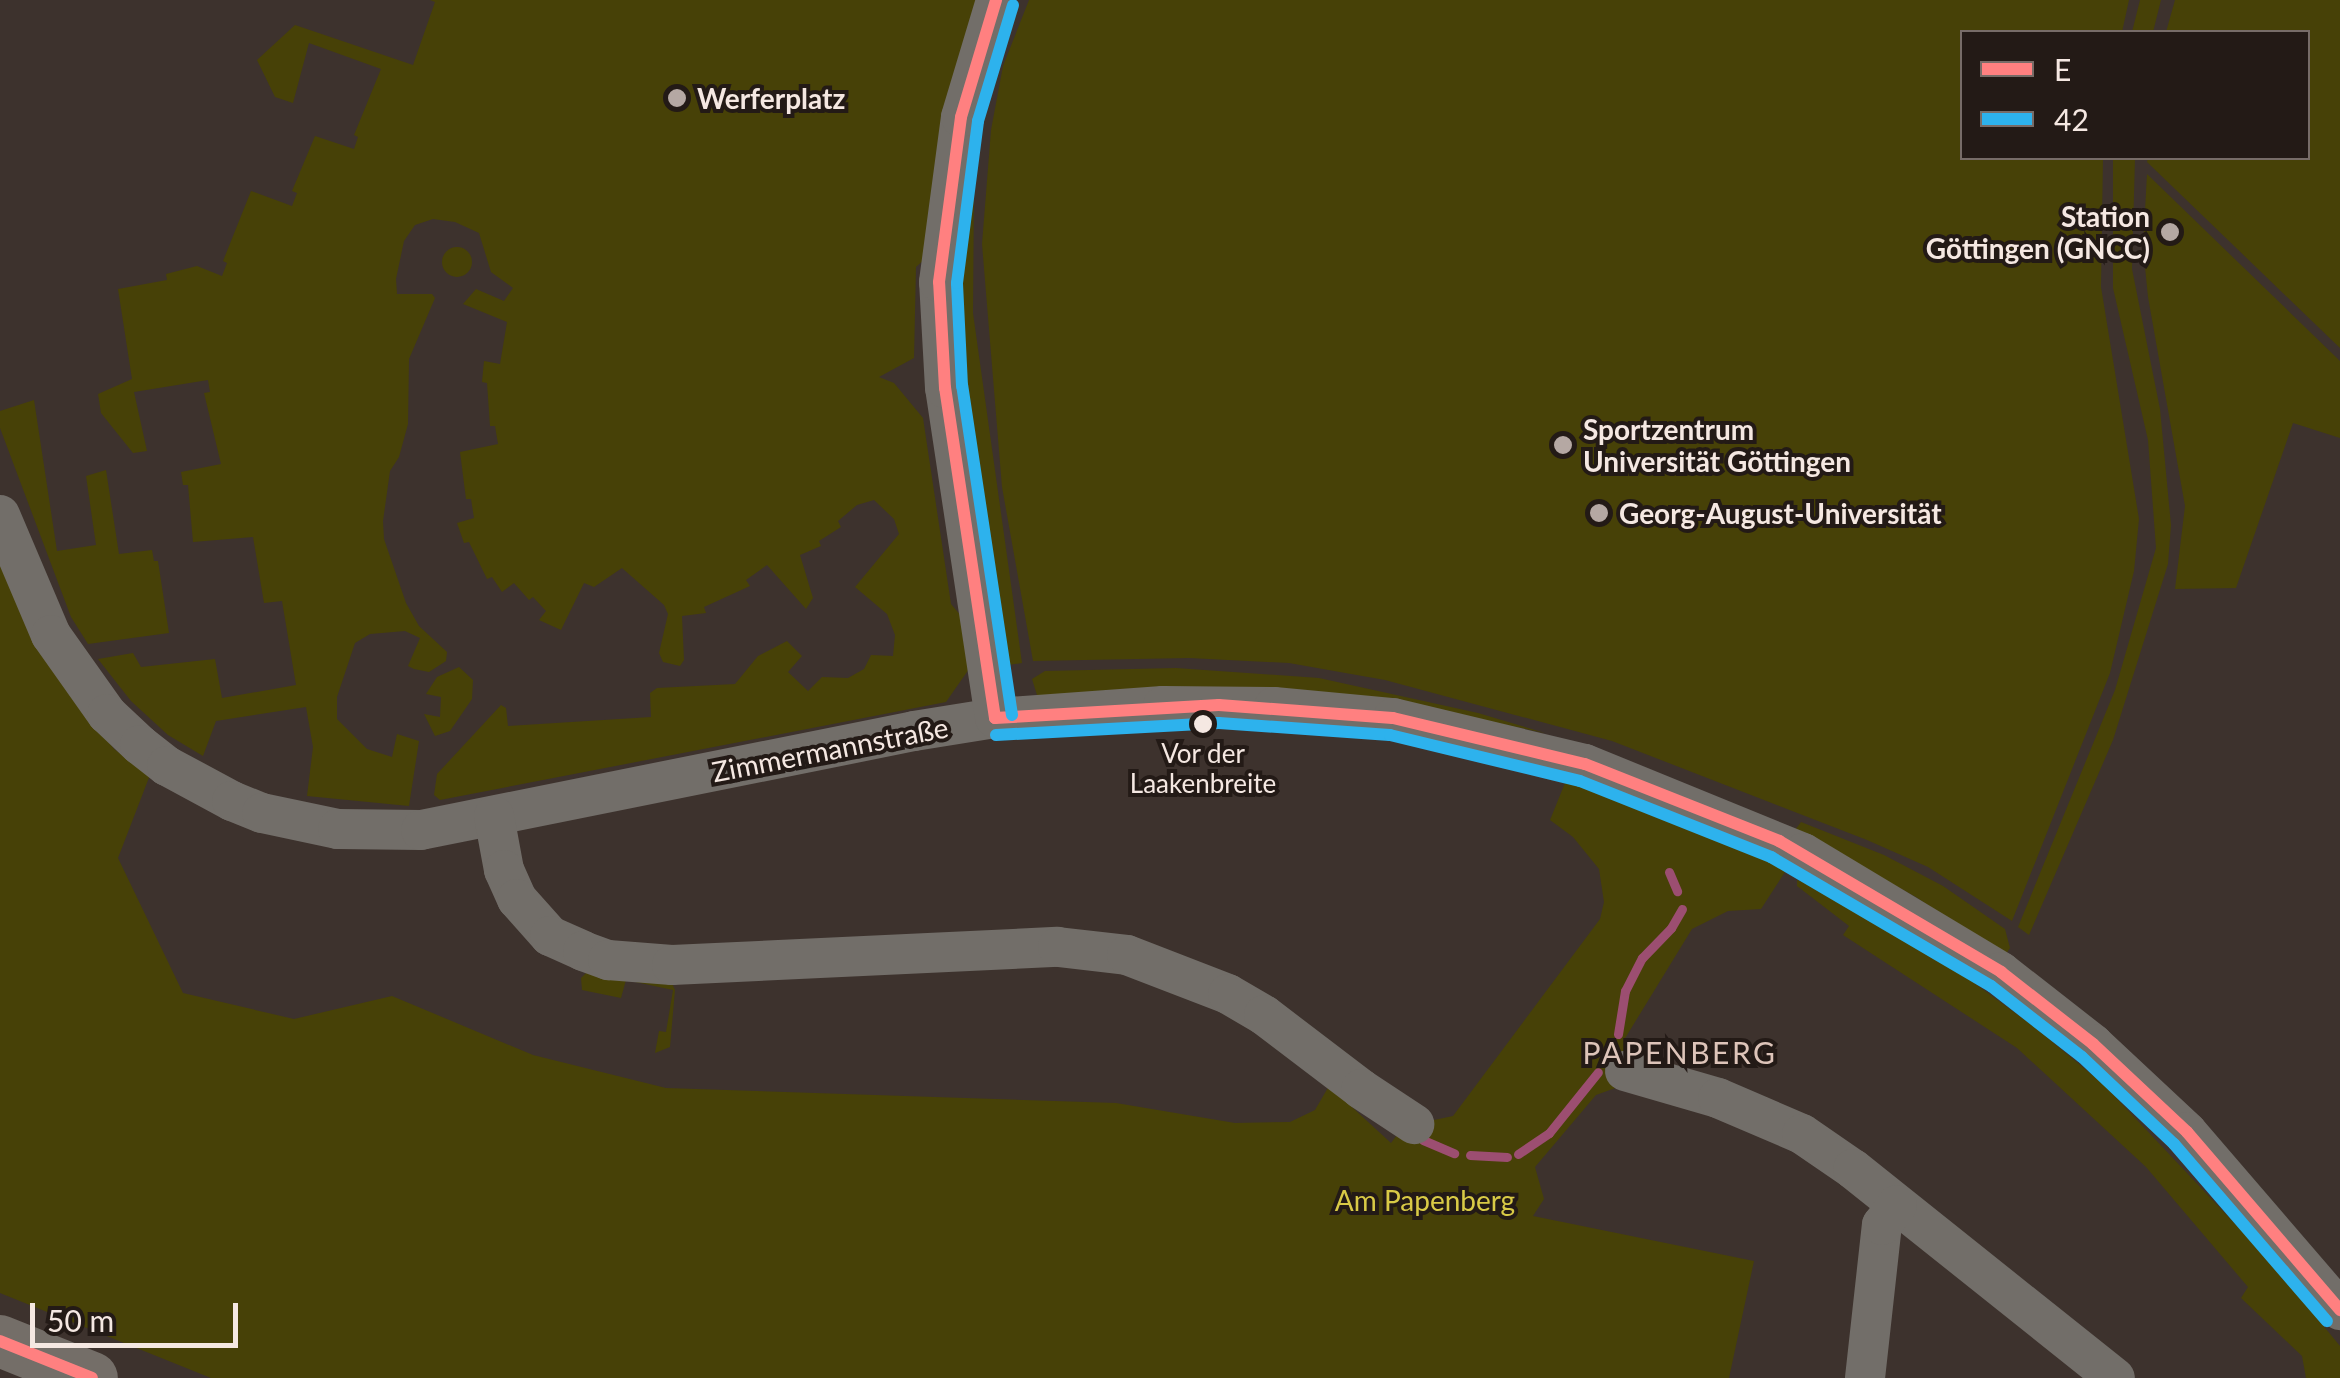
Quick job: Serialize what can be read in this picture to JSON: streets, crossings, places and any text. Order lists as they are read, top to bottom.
{
  "streets": {
    "street": ["Zimmermannstraße"]
  },
  "districts": ["PAPENBERG"],
  "parks": ["Am Papenberg"],
  "places": [
    "Werferplatz",
    "Station Göttingen (GNCC)",
    "Sportzentrum Universität Göttingen",
    "Georg-August-Universität",
    "Vor der Laakenbreite"
  ],
  "lines": ["transit line E", "transit line 42"],
  "legend": ["E", "42"],
  "scale_bar": "50 m"
}
